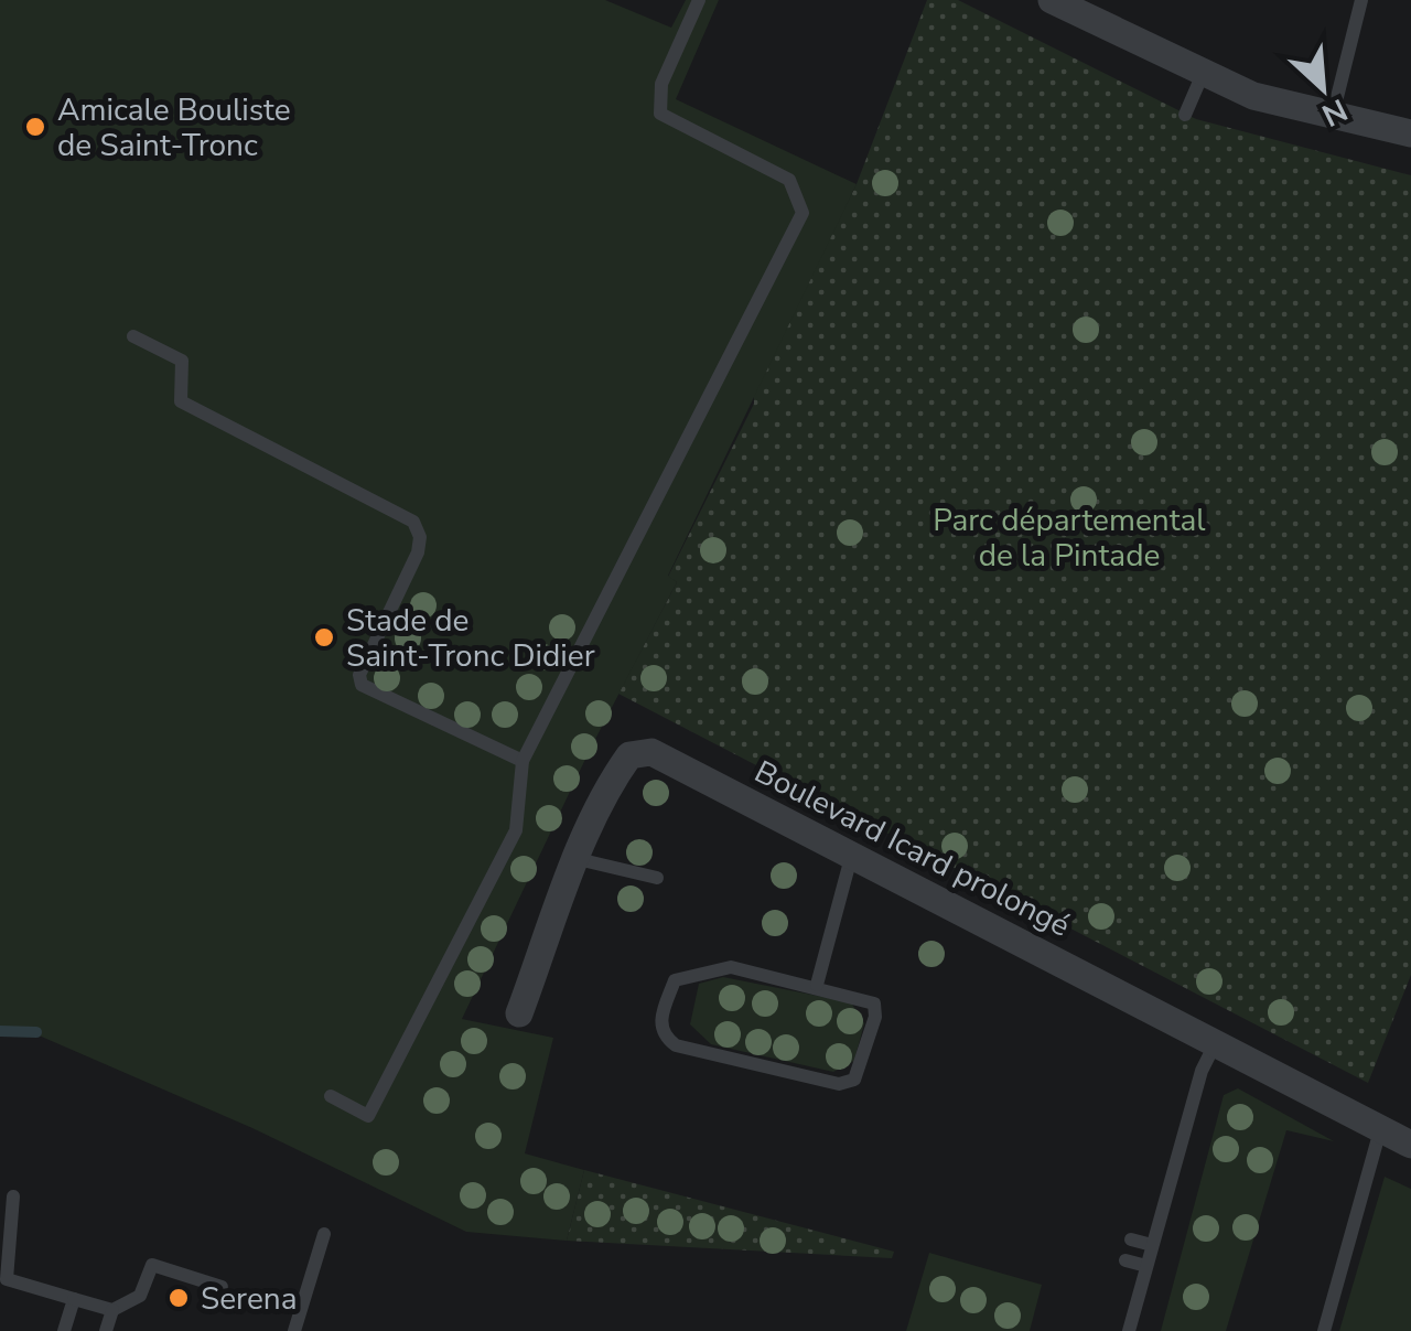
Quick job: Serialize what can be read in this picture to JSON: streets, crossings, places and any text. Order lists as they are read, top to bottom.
{
  "streets": {
    "street": ["Boulevard Icard prolongé"]
  },
  "parks": ["Parc départemental de la Pintade"],
  "places": ["Amicale Bouliste de Saint-Tronc", "Stade de Saint-Tronc Didier", "Serena"],
  "north": "bottom right"
}
